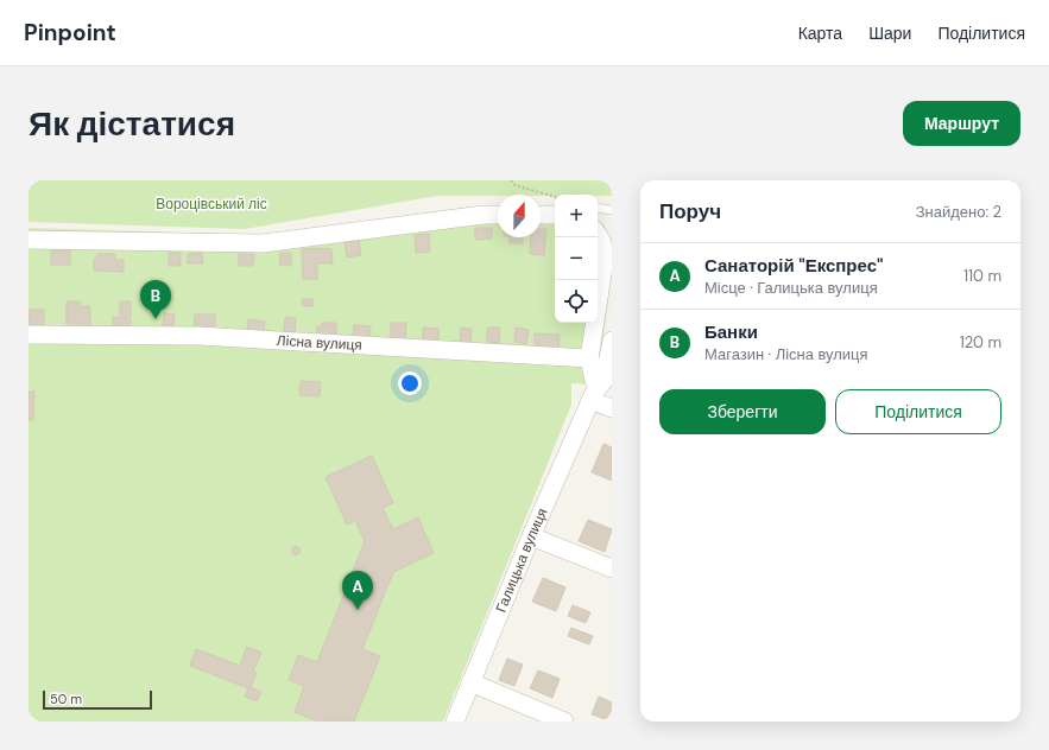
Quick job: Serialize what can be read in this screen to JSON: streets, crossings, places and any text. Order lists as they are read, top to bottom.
{
  "streets": {
    "street": ["Лісна вулиця", "Галицька вулиця"]
  },
  "parks": ["Вороцівський ліс"],
  "scale_bar": "50 m",
  "north": "top",
  "page": {
    "header": "Pinpoint",
    "nav": ["Карта", "Шари", "Поділитися"],
    "buttons": [
      "Маршрут",
      ["Зберегти", "Поділитися"]
    ],
    "title": "Як дістатися",
    "heading": ["Поруч", "Знайдено: 2"],
    "map_buttons": ["+", "−"],
    "list": [
      {
        "mark": "A",
        "name": "Санаторій \"Експрес\"",
        "note": "Місце · Галицька вулиця",
        "value": "110 m"
      },
      {
        "mark": "B",
        "name": "Банки",
        "note": "Магазин · Лісна вулиця",
        "value": "120 m"
      }
    ],
    "pins": ["B", "A"],
    "scale": "50 m"
  }
}
